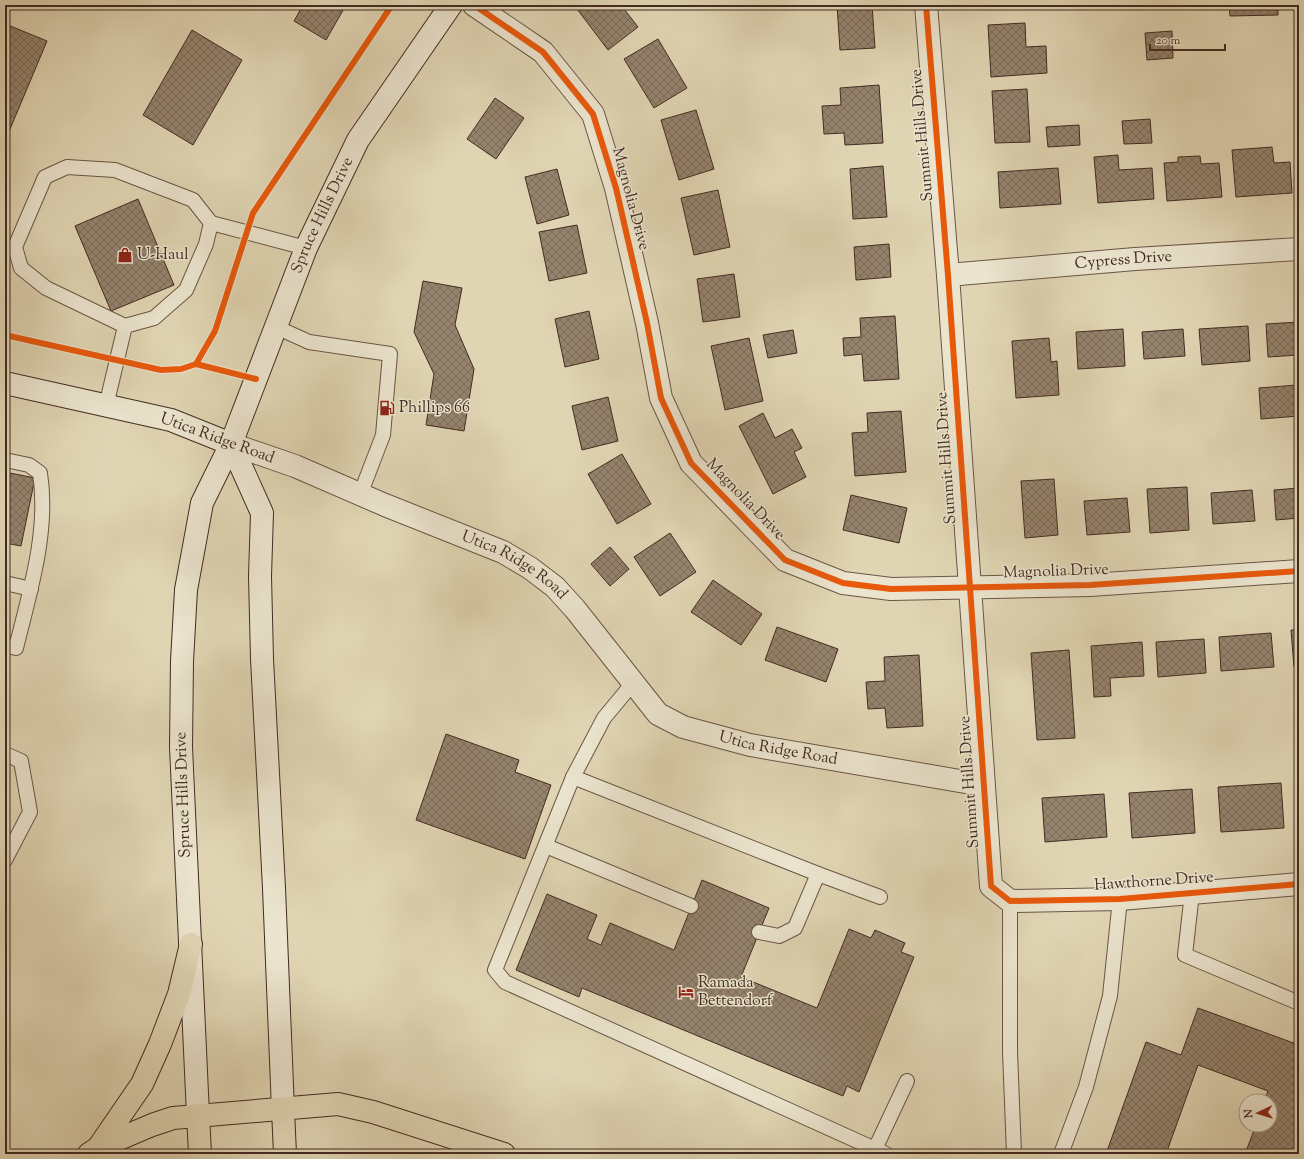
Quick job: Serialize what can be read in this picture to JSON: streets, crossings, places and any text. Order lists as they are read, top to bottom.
{
  "streets": {
    "main road": ["Spruce Hills Drive"],
    "street": [
      "Summit Hills Drive",
      "Magnolia Drive",
      "Cypress Drive",
      "Utica Ridge Road",
      "Hawthorne Drive"
    ]
  },
  "crossings": [
    ["Summit Hills Drive", "Magnolia Drive"],
    ["Summit Hills Drive", "Cypress Drive"],
    ["Summit Hills Drive", "Utica Ridge Road"],
    ["Summit Hills Drive", "Hawthorne Drive"],
    ["Spruce Hills Drive", "Utica Ridge Road"]
  ],
  "places": {
    "shop": ["U-Haul"],
    "fuel station": ["Phillips 66"],
    "hotel": ["Ramada Bettendorf"]
  },
  "scale_bar": "20 m",
  "north": "left"
}
